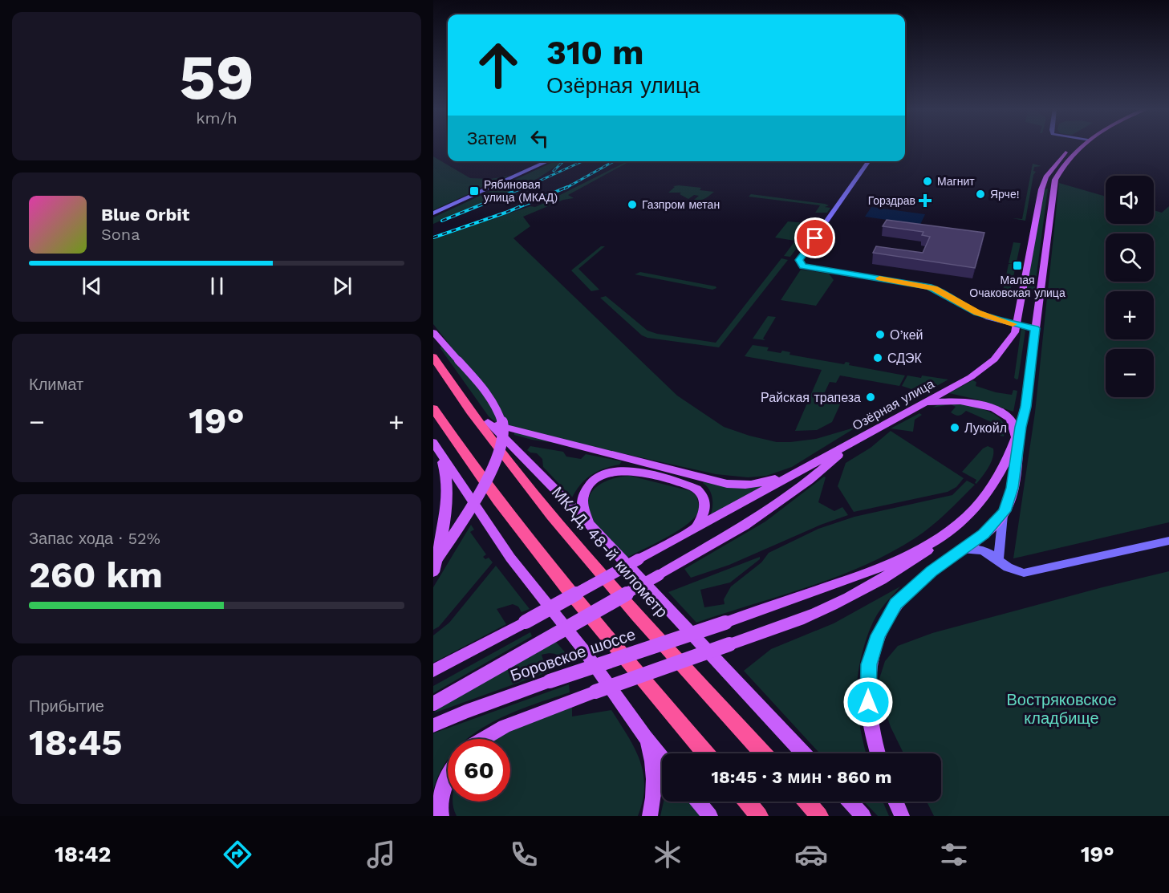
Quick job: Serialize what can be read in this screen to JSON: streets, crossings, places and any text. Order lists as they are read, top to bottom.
{
  "streets": {
    "highway": ["МКАД, 48-й километр"],
    "main road": ["Озёрная улица", "Боровское шоссе"]
  },
  "parks": ["Востряковское кладбище"],
  "places": {
    "other": [
      "Магнит",
      "Ярче!",
      "Газпром метан",
      "О’кей",
      "СДЭК",
      "Райская трапеза",
      "Лукойл"
    ],
    "transit": ["Рябиновая улица (МКАД)", "Малая Очаковская улица"],
    "health": ["Горздрав"]
  },
  "page": {
    "tile": [
      ["59", "km/h"],
      "Климат",
      ["Запас хода · 52%", "260 km"],
      ["Прибытие", "18:45"]
    ],
    "turn": ["310 m", "Озёрная улица"],
    "then": "Затем",
    "map_buttons": ["+", "−"],
    "song": ["Blue Orbit", "Sona"],
    "heat": ["−", "19°", "+"],
    "limit": "60",
    "trip": "18:45 · 3 мин · 860 m",
    "tabs": ["18:42", "19°"]
  }
}
